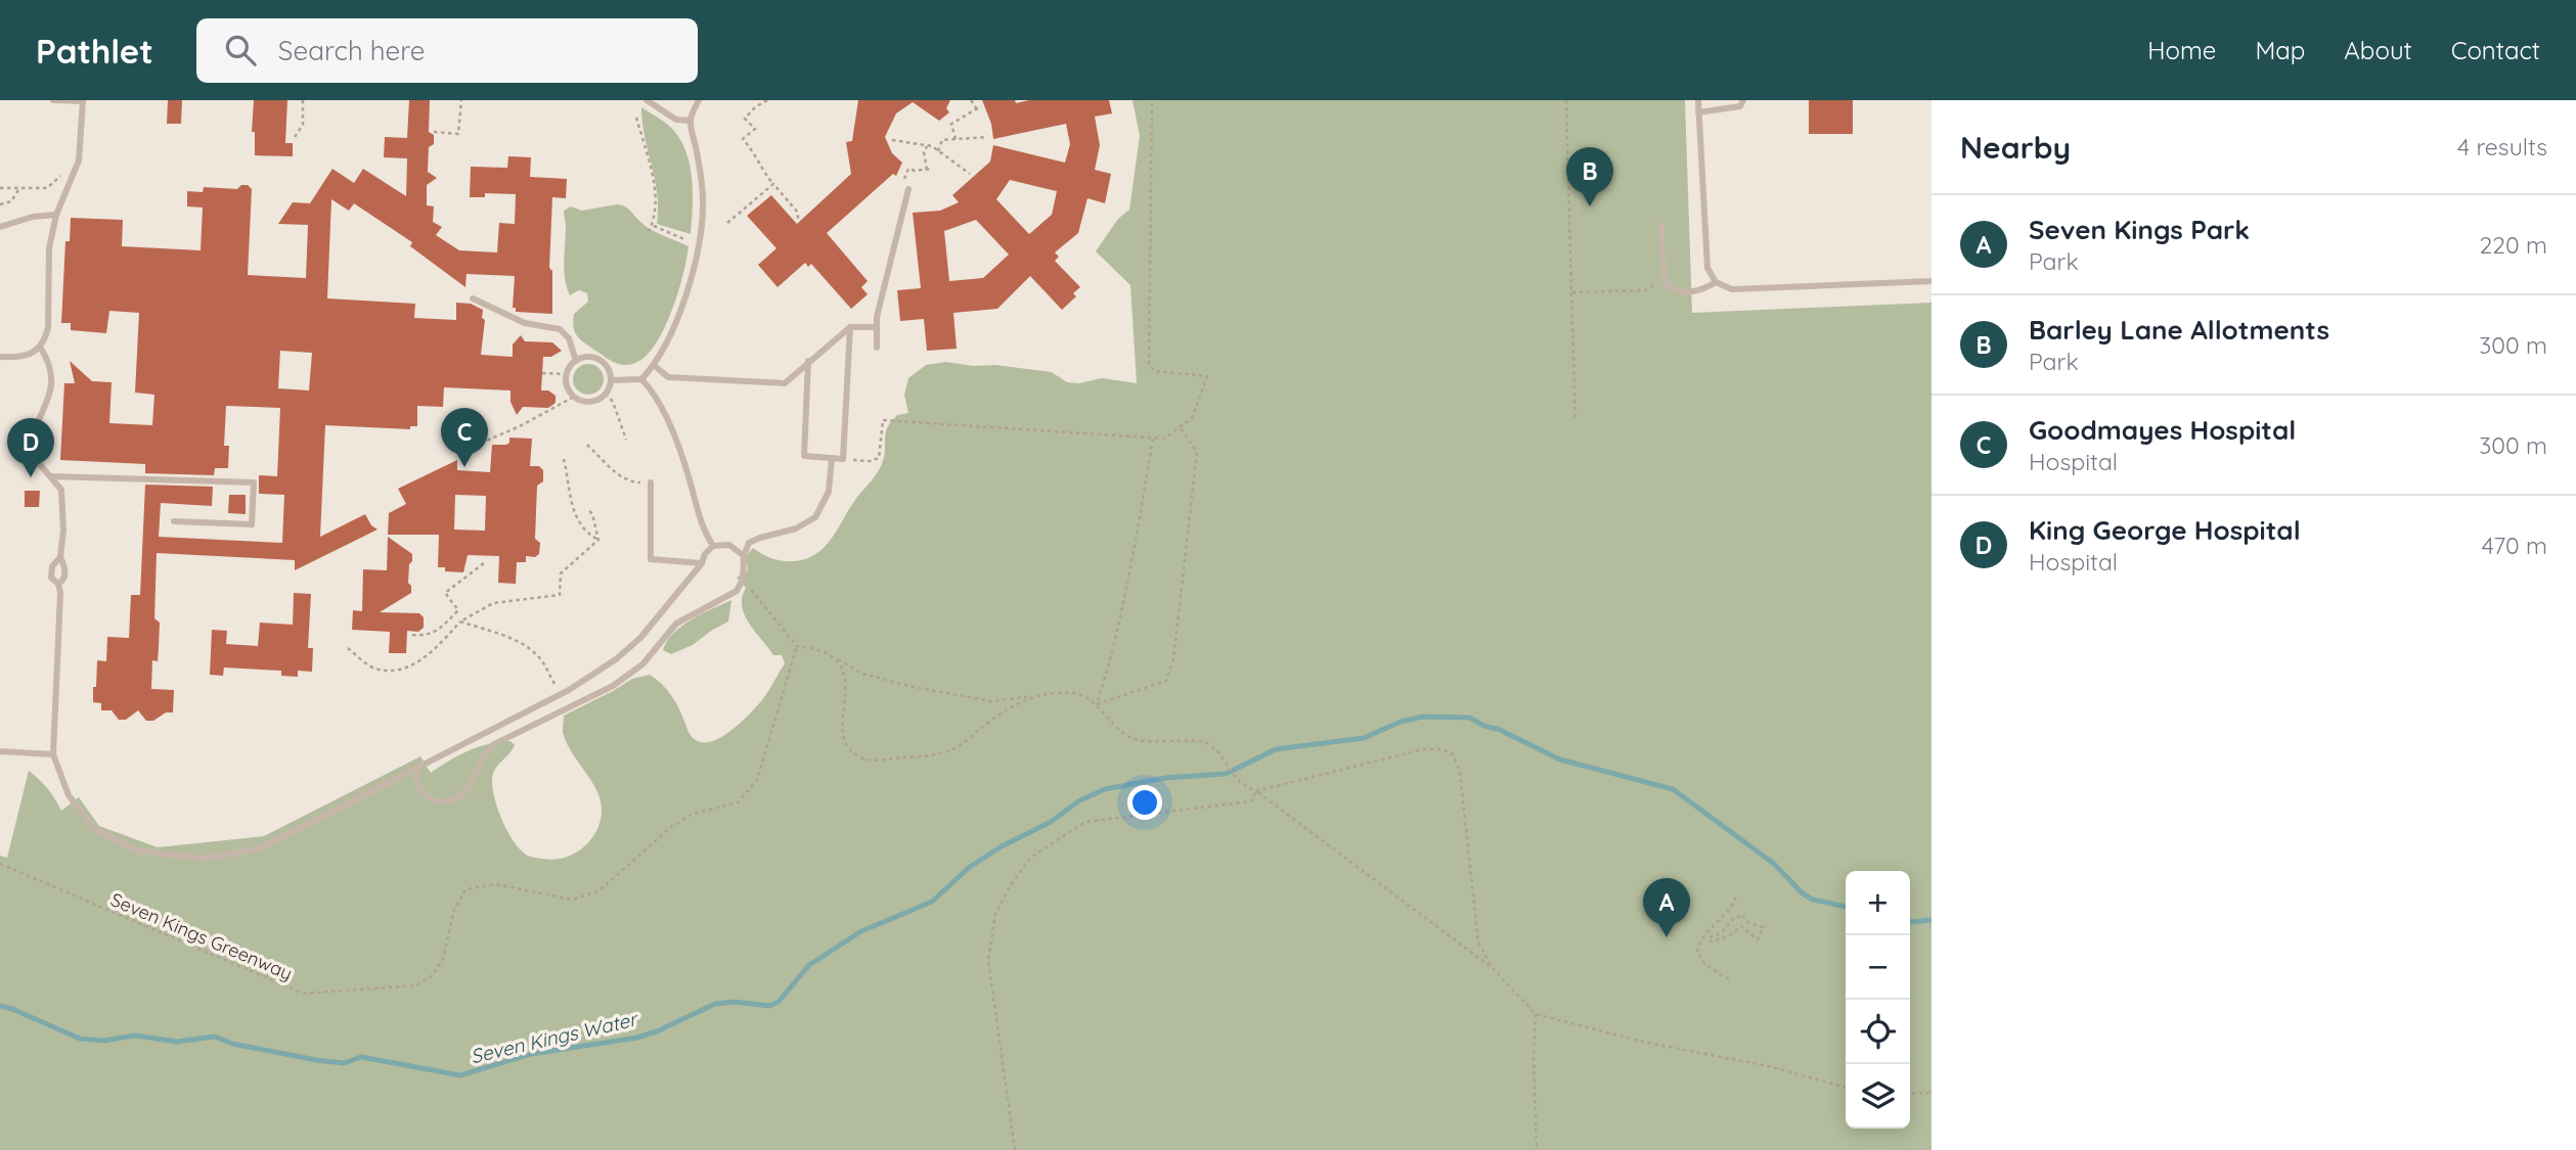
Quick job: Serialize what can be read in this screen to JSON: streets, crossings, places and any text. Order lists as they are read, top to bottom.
{
  "streets": {
    "path": ["Seven Kings Greenway"]
  },
  "water": ["Seven Kings Water"],
  "page": {
    "header": "Pathlet",
    "search": "Search here",
    "nav": [
      "Home",
      "Map",
      "About",
      "Contact"
    ],
    "heading": ["Nearby", "4 results"],
    "pins": [
      "B",
      "C",
      "D",
      "A"
    ],
    "list": [
      {
        "mark": "A",
        "name": "Seven Kings Park",
        "note": "Park",
        "value": "220 m"
      },
      {
        "mark": "B",
        "name": "Barley Lane Allotments",
        "note": "Park",
        "value": "300 m"
      },
      {
        "mark": "C",
        "name": "Goodmayes Hospital",
        "note": "Hospital",
        "value": "300 m"
      },
      {
        "mark": "D",
        "name": "King George Hospital",
        "note": "Hospital",
        "value": "470 m"
      }
    ],
    "map_buttons": ["+", "−"]
  }
}
